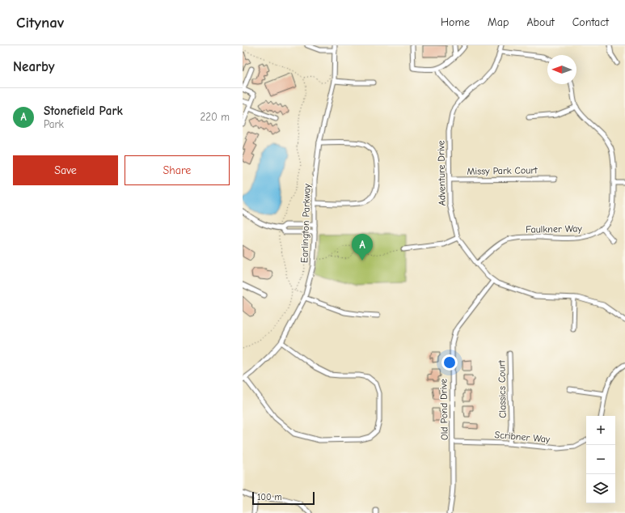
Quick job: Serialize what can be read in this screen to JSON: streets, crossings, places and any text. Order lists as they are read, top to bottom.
{
  "streets": {
    "street": [
      "Missy Park Court",
      "Adventure Drive",
      "Earlington Parkway",
      "Faulkner Way",
      "Classics Court",
      "Old Pond Drive",
      "Scribner Way"
    ]
  },
  "crossings": [
    ["Missy Park Court", "Adventure Drive"],
    ["Adventure Drive", "Faulkner Way"],
    ["Adventure Drive", "Old Pond Drive"],
    ["Classics Court", "Scribner Way"],
    ["Old Pond Drive", "Scribner Way"]
  ],
  "scale_bar": "100 m",
  "north": "left",
  "page": {
    "header": "Citynav",
    "nav": [
      "Home",
      "Map",
      "About",
      "Contact"
    ],
    "heading": "Nearby",
    "list": [
      {
        "mark": "A",
        "name": "Stonefield Park",
        "note": "Park",
        "value": "220 m"
      }
    ],
    "buttons": ["Save", "Share"],
    "pins": "A",
    "map_buttons": ["+", "−"],
    "scale": "100 m"
  }
}
